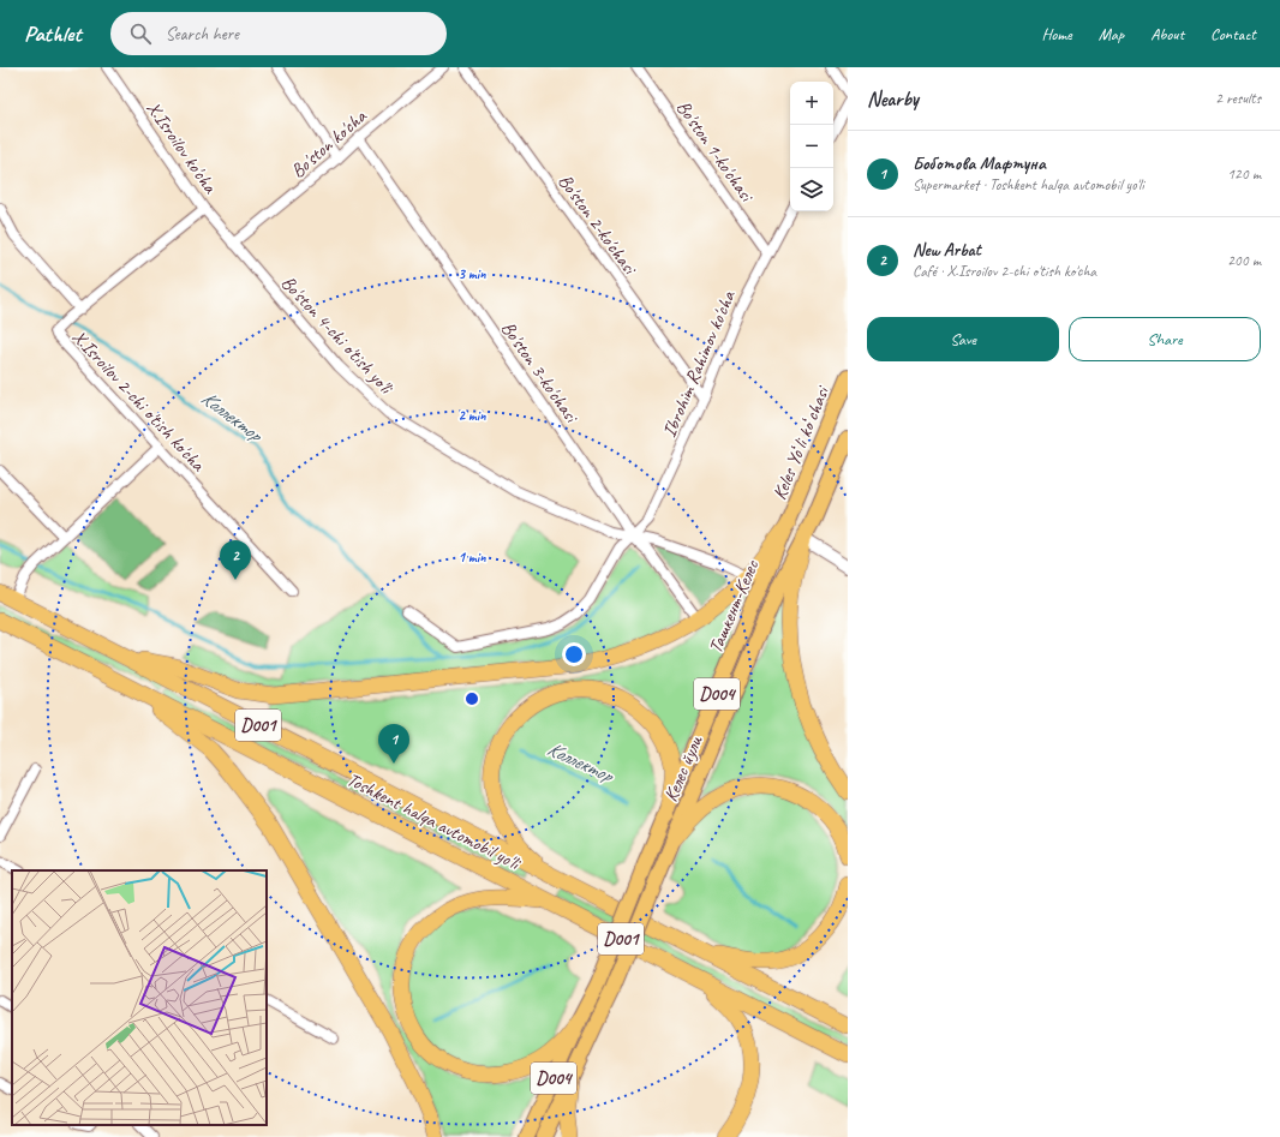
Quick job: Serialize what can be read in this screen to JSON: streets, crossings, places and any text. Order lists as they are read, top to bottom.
{
  "streets": {
    "highway": ["D001", "Toshkent halqa avtomobil yo'li"],
    "main road": [
      "Keles Yoʻli koʻchasi",
      "Ташкент-Келес",
      "D004",
      "Келес йули"
    ],
    "street": [
      "Bo'ston ko'cha",
      "X.Isroilov ko'cha",
      "Bo'ston 1-ko'chasi",
      "Bo'ston 2-ko'chasi",
      "Bo'ston 4-chi o'tish yo'li",
      "Ibrohim Rahimov ko'cha",
      "Bo'ston 3-ko'chasi",
      "X.Isroilov 2-chi o'tish ko'cha"
    ]
  },
  "crossings": [
    ["Bo'ston ko'cha", "X.Isroilov ko'cha"],
    ["Bo'ston ko'cha", "Bo'ston 4-chi o'tish yo'li"],
    ["Bo'ston ko'cha", "Bo'ston 3-ko'chasi"],
    ["X.Isroilov ko'cha", "Bo'ston 4-chi o'tish yo'li"],
    ["X.Isroilov ko'cha", "X.Isroilov 2-chi o'tish ko'cha"],
    ["Bo'ston 1-ko'chasi", "Ibrohim Rahimov ko'cha"],
    ["Bo'ston 2-ko'chasi", "Ibrohim Rahimov ko'cha"],
    ["Bo'ston 4-chi o'tish yo'li", "Ibrohim Rahimov ko'cha"],
    ["Bo'ston 4-chi o'tish yo'li", "Bo'ston 3-ko'chasi"],
    ["Ibrohim Rahimov ko'cha", "Bo'ston 3-ko'chasi"],
    ["Keles Yoʻli koʻchasi", "Ташкент-Келес"],
    ["Ташкент-Келес", "D004"],
    ["D004", "Келес йули"]
  ],
  "water": ["Коллектор"],
  "page": {
    "header": "Pathlet",
    "search": "Search here",
    "nav": [
      "Home",
      "Map",
      "About",
      "Contact"
    ],
    "heading": ["Nearby", "2 results"],
    "map_buttons": ["+", "−"],
    "list": [
      {
        "mark": "1",
        "name": "Боботова Мафтуна",
        "note": "Supermarket · Toshkent halqa avtomobil yo'li",
        "value": "120 m"
      },
      {
        "mark": "2",
        "name": "New Arbat",
        "note": "Café · X.Isroilov 2-chi o'tish ko'cha",
        "value": "200 m"
      }
    ],
    "buttons": ["Save", "Share"],
    "pins": ["2", "1"]
  },
  "rings": ["3 min", "2 min", "1 min"]
}
